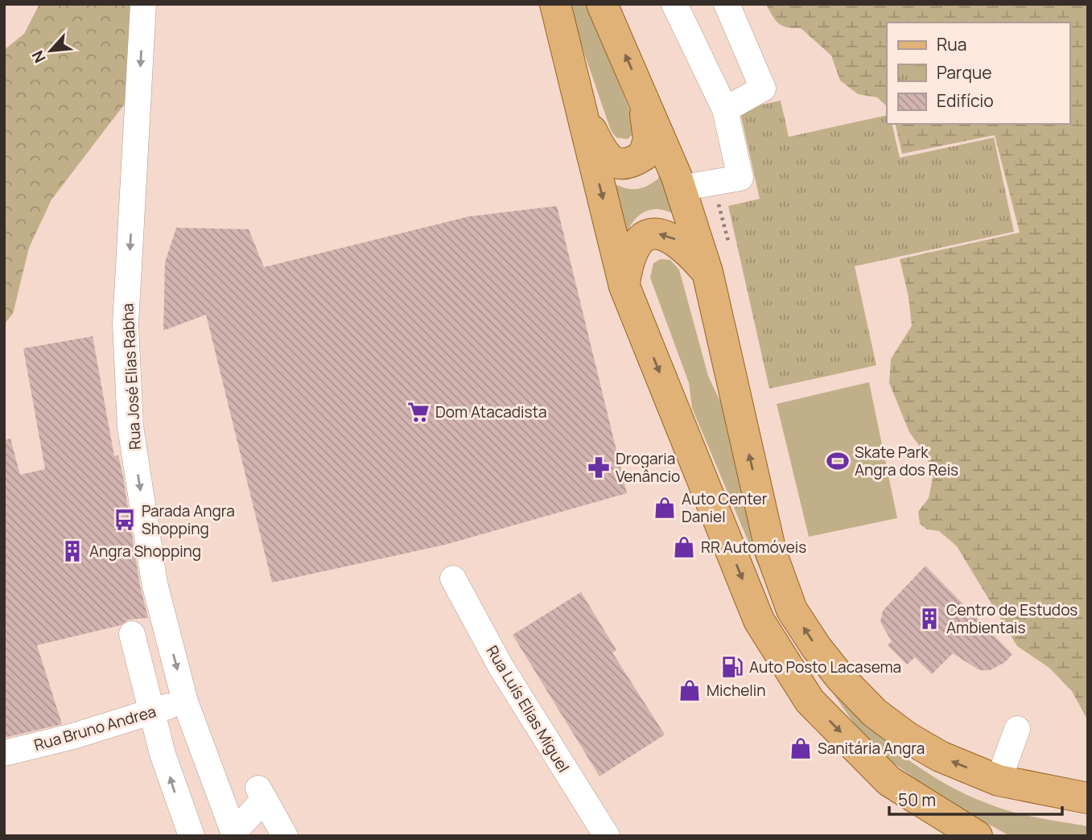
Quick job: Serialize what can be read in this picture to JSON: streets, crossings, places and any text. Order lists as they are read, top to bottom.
{
  "streets": {
    "street": ["Rua José Elias Rabha", "Rua Luís Elias Miguel", "Rua Bruno Andrea"]
  },
  "crossings": [
    ["Rua José Elias Rabha", "Rua Bruno Andrea"]
  ],
  "one_way": ["Rua José Elias Rabha"],
  "places": {
    "supermarket": ["Dom Atacadista"],
    "sports": ["Skate Park Angra dos Reis"],
    "pharmacy": ["Drogaria Venâncio"],
    "shop": [
      "Auto Center Daniel",
      "RR Automóveis",
      "Michelin",
      "Sanitária Angra"
    ],
    "bus stop": ["Parada Angra Shopping"],
    "building": ["Angra Shopping", "Centro de Estudos Ambientais"],
    "fuel station": ["Auto Posto Lacasema"]
  },
  "legend": ["Rua", "Parque", "Edifício"],
  "scale_bar": "50 m",
  "north": "bottom left"
}
